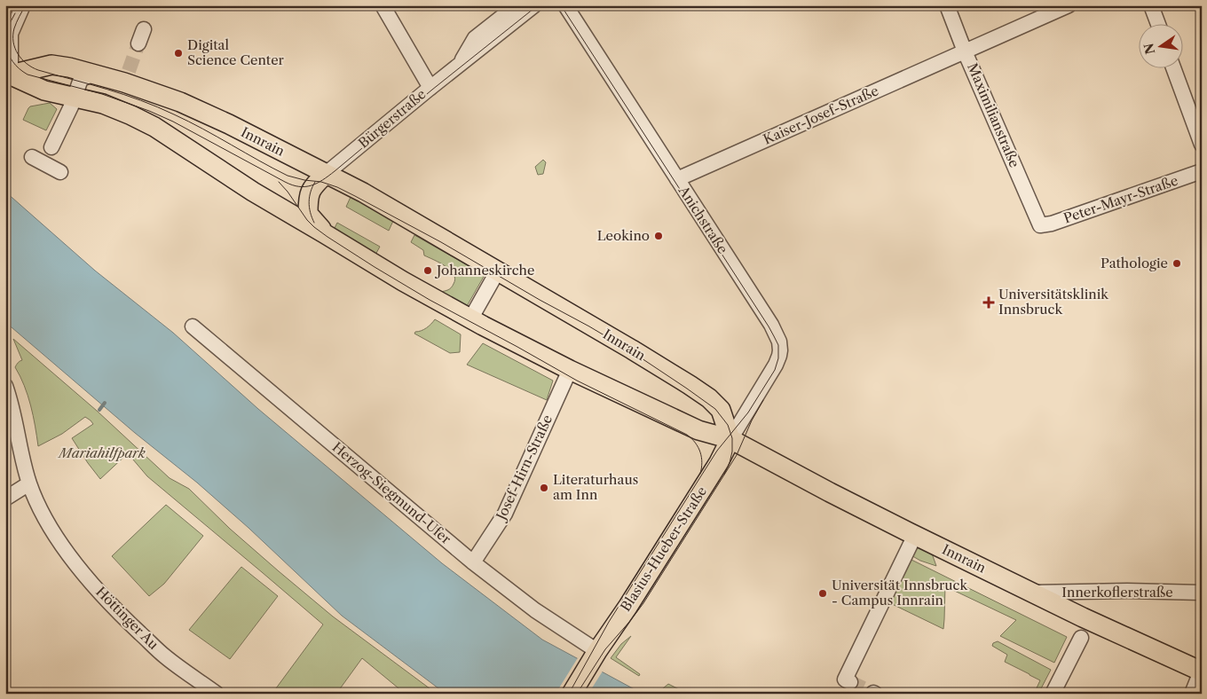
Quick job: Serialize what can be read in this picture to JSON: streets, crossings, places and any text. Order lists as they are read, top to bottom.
{
  "streets": {
    "main road": ["Innrain", "Blasius-Hueber-Straße"],
    "street": [
      "Kaiser-Josef-Straße",
      "Maximilianstraße",
      "Bürgerstraße",
      "Peter-Mayr-Straße",
      "Anichstraße",
      "Josef-Hirn-Straße",
      "Herzog-Siegmund-Ufer",
      "Innerkoflerstraße",
      "Höttinger Au"
    ]
  },
  "crossings": [
    ["Kaiser-Josef-Straße", "Maximilianstraße"],
    ["Kaiser-Josef-Straße", "Anichstraße"],
    ["Maximilianstraße", "Peter-Mayr-Straße"],
    ["Bürgerstraße", "Innrain"],
    ["Innrain", "Anichstraße"],
    ["Innrain", "Josef-Hirn-Straße"],
    ["Innrain", "Blasius-Hueber-Straße"],
    ["Innrain", "Innerkoflerstraße"],
    ["Anichstraße", "Blasius-Hueber-Straße"],
    ["Josef-Hirn-Straße", "Herzog-Siegmund-Ufer"],
    ["Herzog-Siegmund-Ufer", "Blasius-Hueber-Straße"]
  ],
  "parks": ["Mariahilfpark"],
  "places": {
    "other": [
      "Digital Science Center",
      "Leokino",
      "Pathologie",
      "Johanneskirche",
      "Literaturhaus am Inn",
      "Universität Innsbruck - Campus Innrain"
    ],
    "health": ["Universitätsklinik Innsbruck"]
  },
  "north": "left"
}
